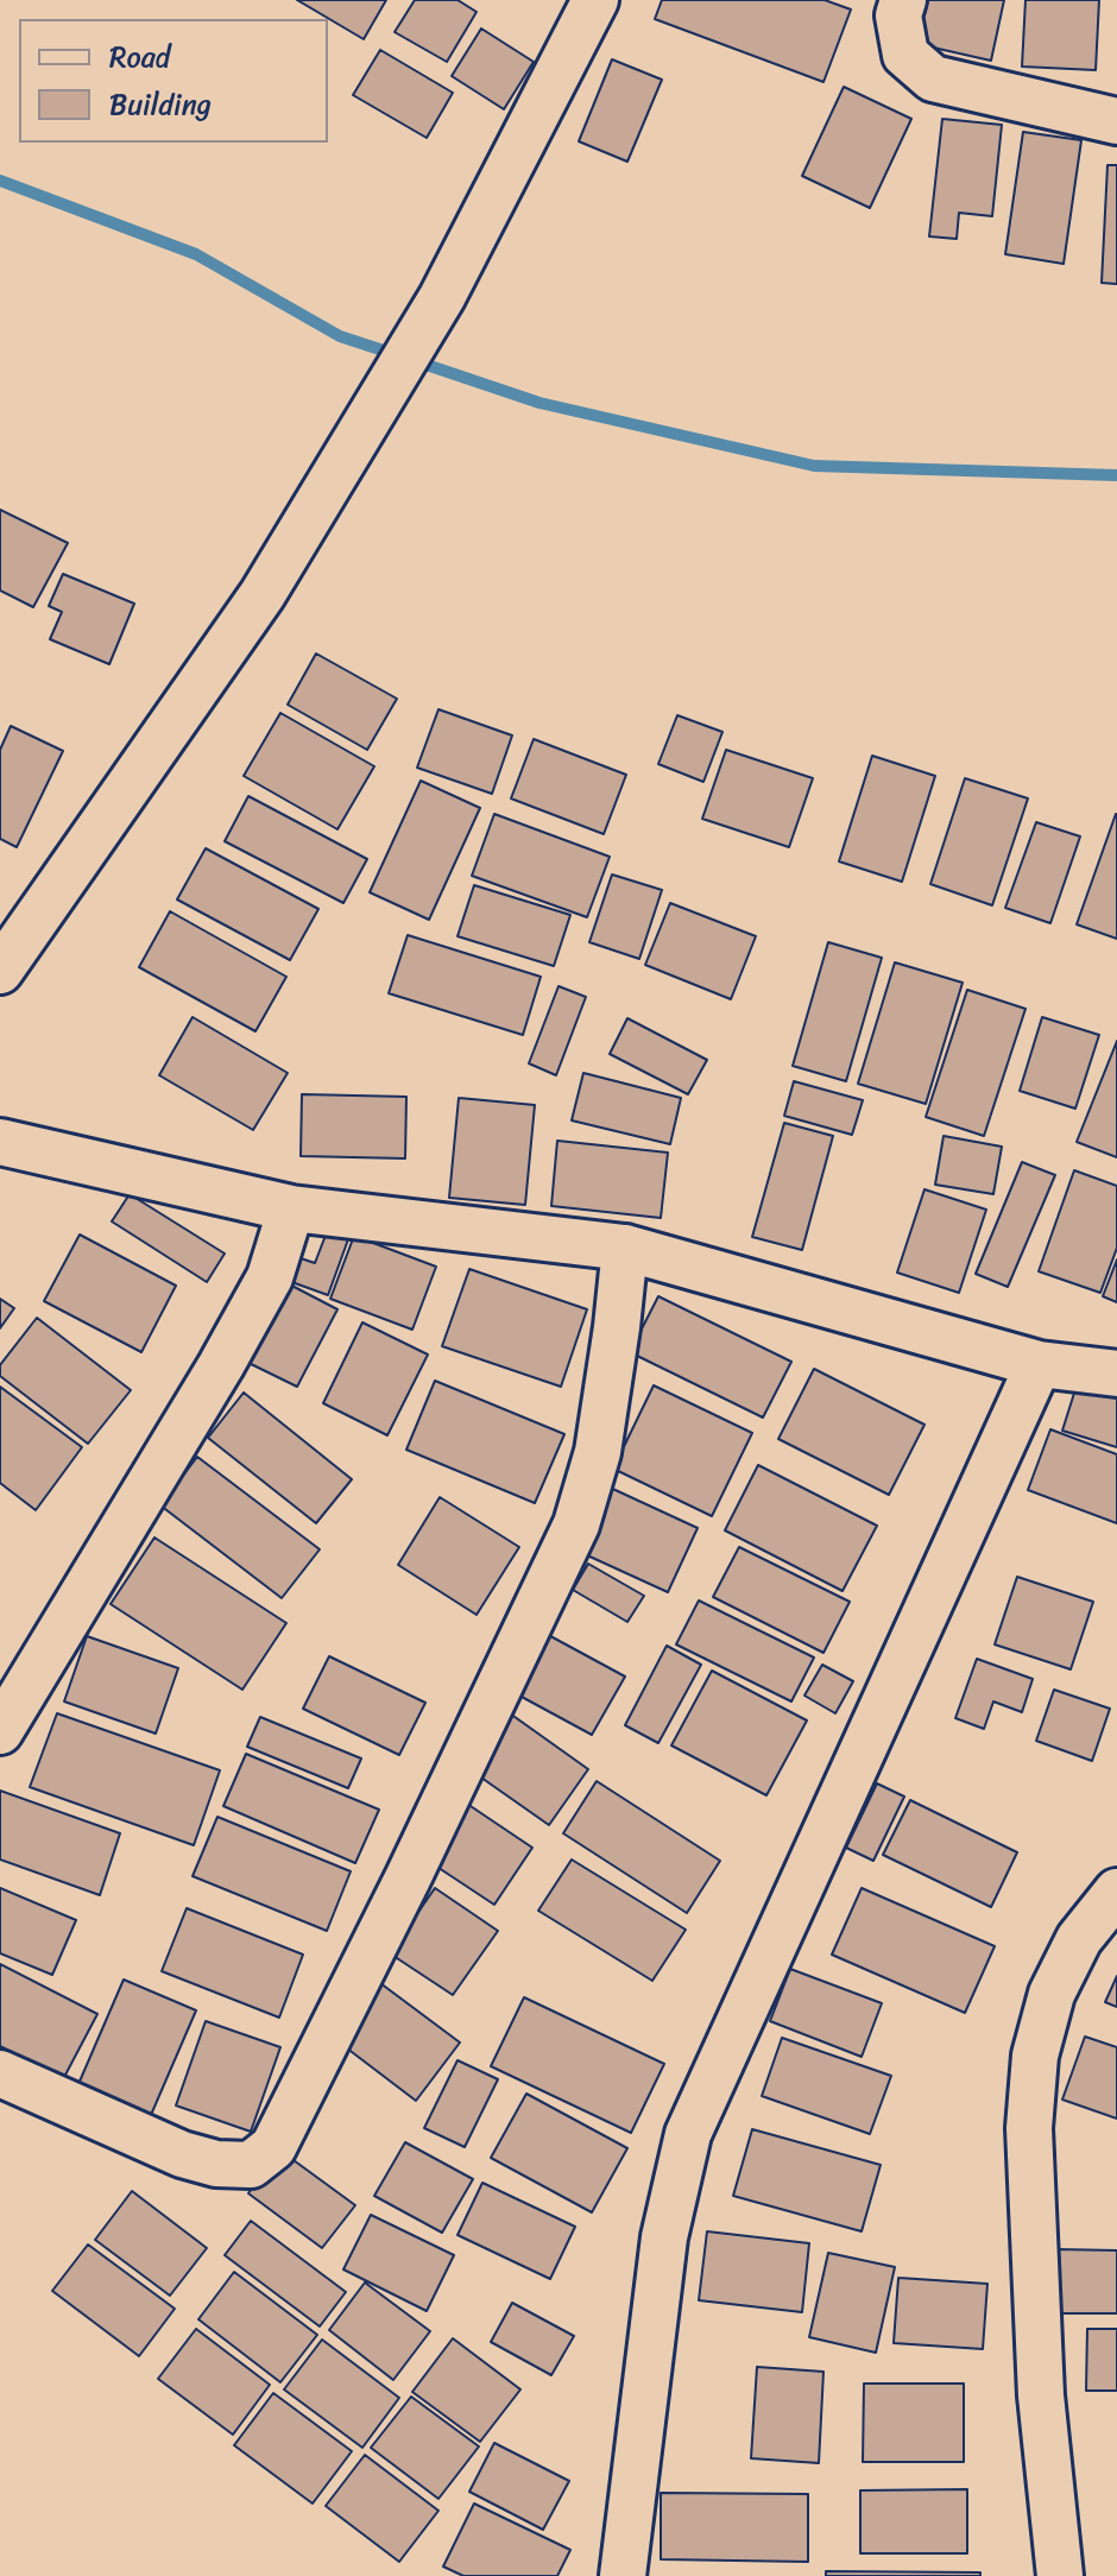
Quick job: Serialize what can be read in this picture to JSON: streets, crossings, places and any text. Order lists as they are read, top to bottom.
{
  "legend": ["Road", "Building"]
}
